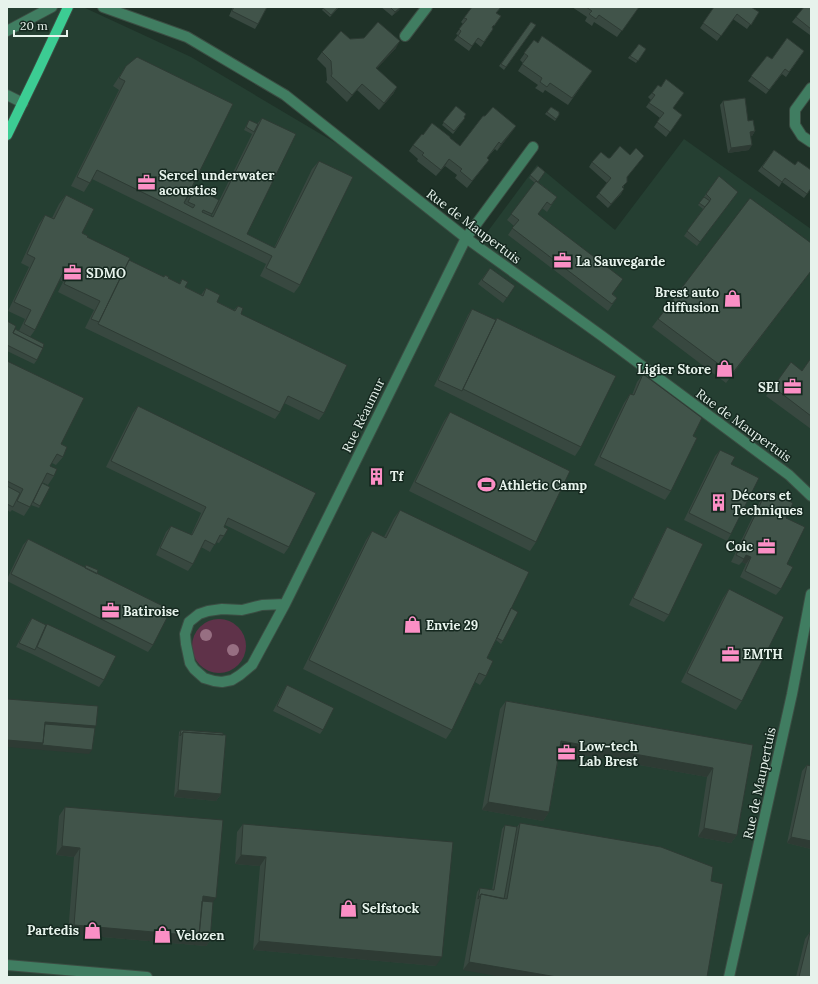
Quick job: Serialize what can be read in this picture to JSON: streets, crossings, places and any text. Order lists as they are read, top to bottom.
{
  "streets": {
    "street": ["Rue de Maupertuis", "Rue Réaumur"]
  },
  "crossings": [
    ["Rue de Maupertuis", "Rue Réaumur"]
  ],
  "places": {
    "office": [
      "Sercel underwater acoustics",
      "La Sauvegarde",
      "SDMO",
      "SEI",
      "Coic",
      "Batiroise",
      "EMTH",
      "Low-tech Lab Brest"
    ],
    "shop": [
      "Brest auto diffusion",
      "Ligier Store",
      "Envie 29",
      "Selfstock",
      "Partedis",
      "Velozen"
    ],
    "building": ["Tf", "Décors et Techniques"],
    "sports": ["Athletic Camp"]
  },
  "scale_bar": "20 m"
}
